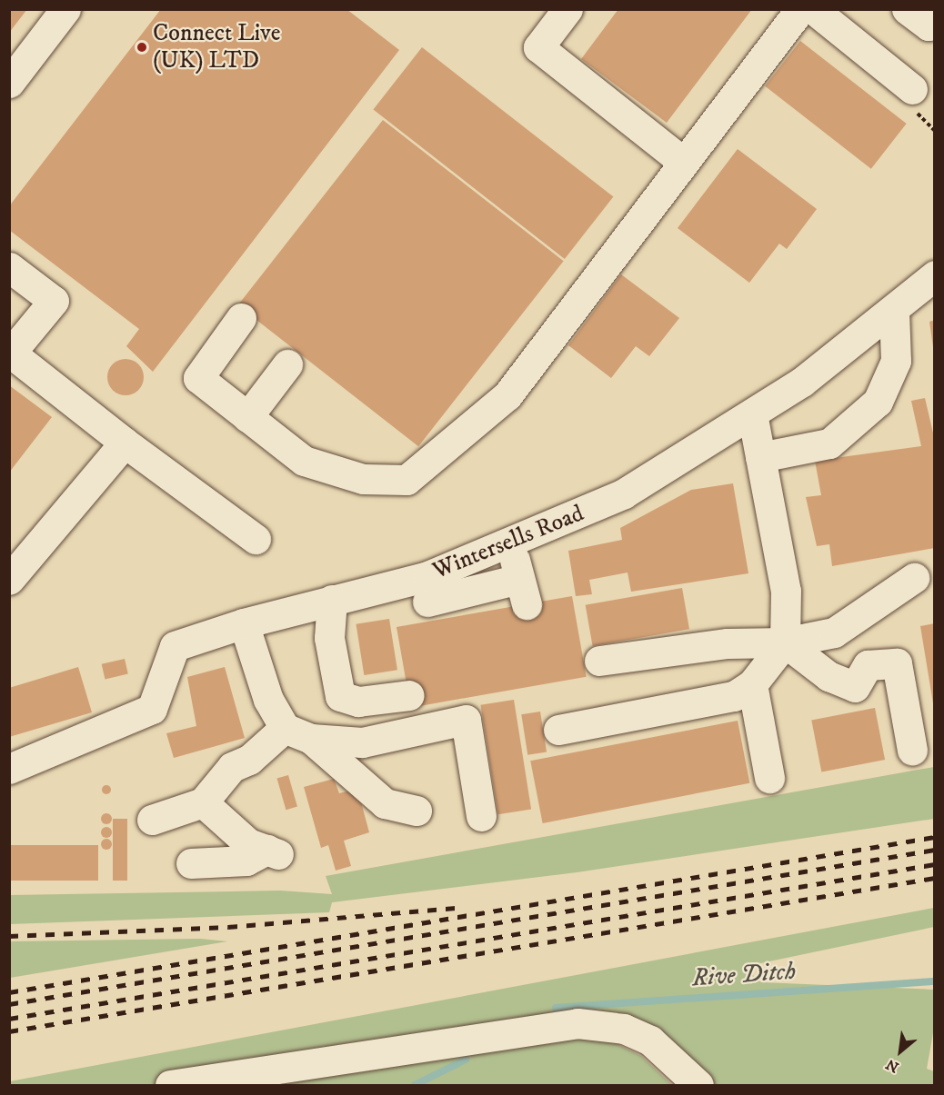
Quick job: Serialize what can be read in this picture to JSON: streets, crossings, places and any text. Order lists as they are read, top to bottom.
{
  "streets": {
    "street": ["Wintersells Road"]
  },
  "water": ["Rive Ditch"],
  "places": ["Connect Live (UK) LTD"],
  "north": "bottom left"
}
